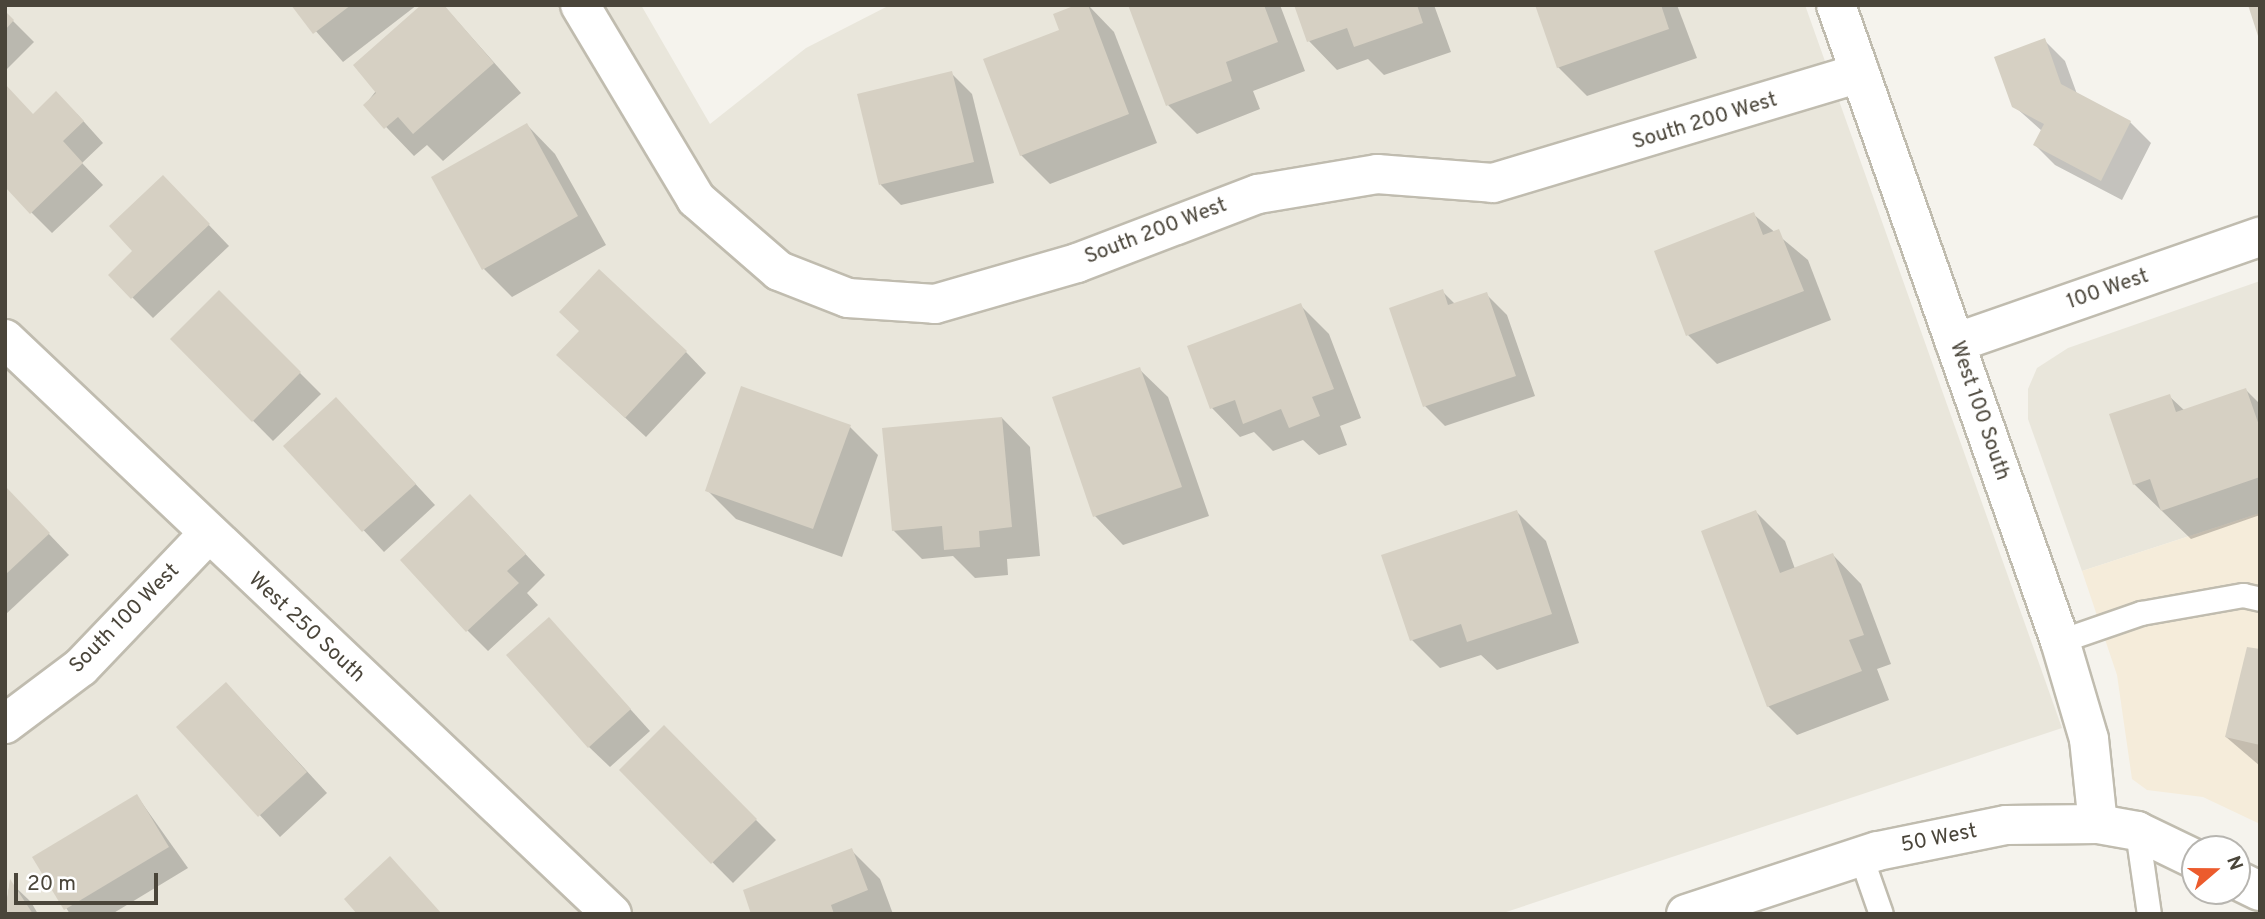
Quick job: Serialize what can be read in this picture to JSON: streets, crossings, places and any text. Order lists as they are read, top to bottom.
{
  "streets": {
    "street": [
      "South 200 West",
      "100 West",
      "West 100 South",
      "South 100 West",
      "West 250 South",
      "50 West"
    ]
  },
  "crossings": [
    ["South 200 West", "West 100 South"],
    ["100 West", "West 100 South"],
    ["West 100 South", "50 West"],
    ["South 100 West", "West 250 South"]
  ],
  "scale_bar": "20 m",
  "north": "right"
}
